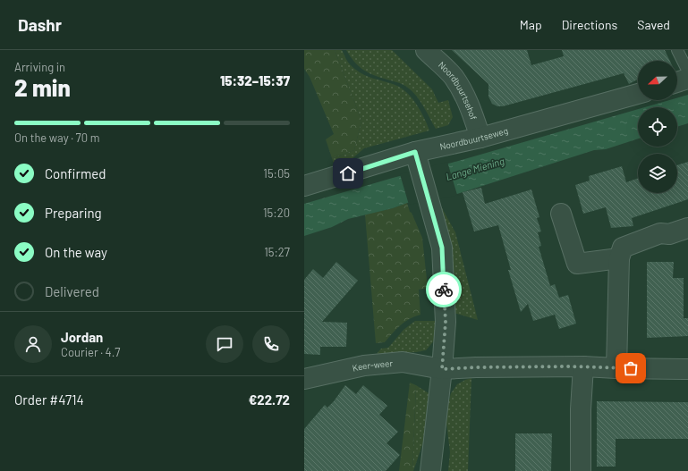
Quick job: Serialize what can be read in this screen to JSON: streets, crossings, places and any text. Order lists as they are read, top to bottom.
{
  "streets": {
    "street": ["Noordbuurtsehof", "Noordbuurtseweg", "Keer-weer"]
  },
  "crossings": [
    ["Noordbuurtsehof", "Noordbuurtseweg"]
  ],
  "water": ["Lange Miening"],
  "north": "left",
  "page": {
    "header": "Dashr",
    "nav": ["Map", "Directions", "Saved"],
    "heading": ["2 min", "Arriving in", "15:32–15:37"],
    "panel": [
      "Jordan",
      "Courier · 4.7",
      "Order #4714",
      "€22.72"
    ],
    "bar": "On the way · 70 m",
    "list": [
      ["Confirmed", "15:05"],
      ["Preparing", "15:20"],
      ["On the way", "15:27"],
      "Delivered"
    ]
  }
}
